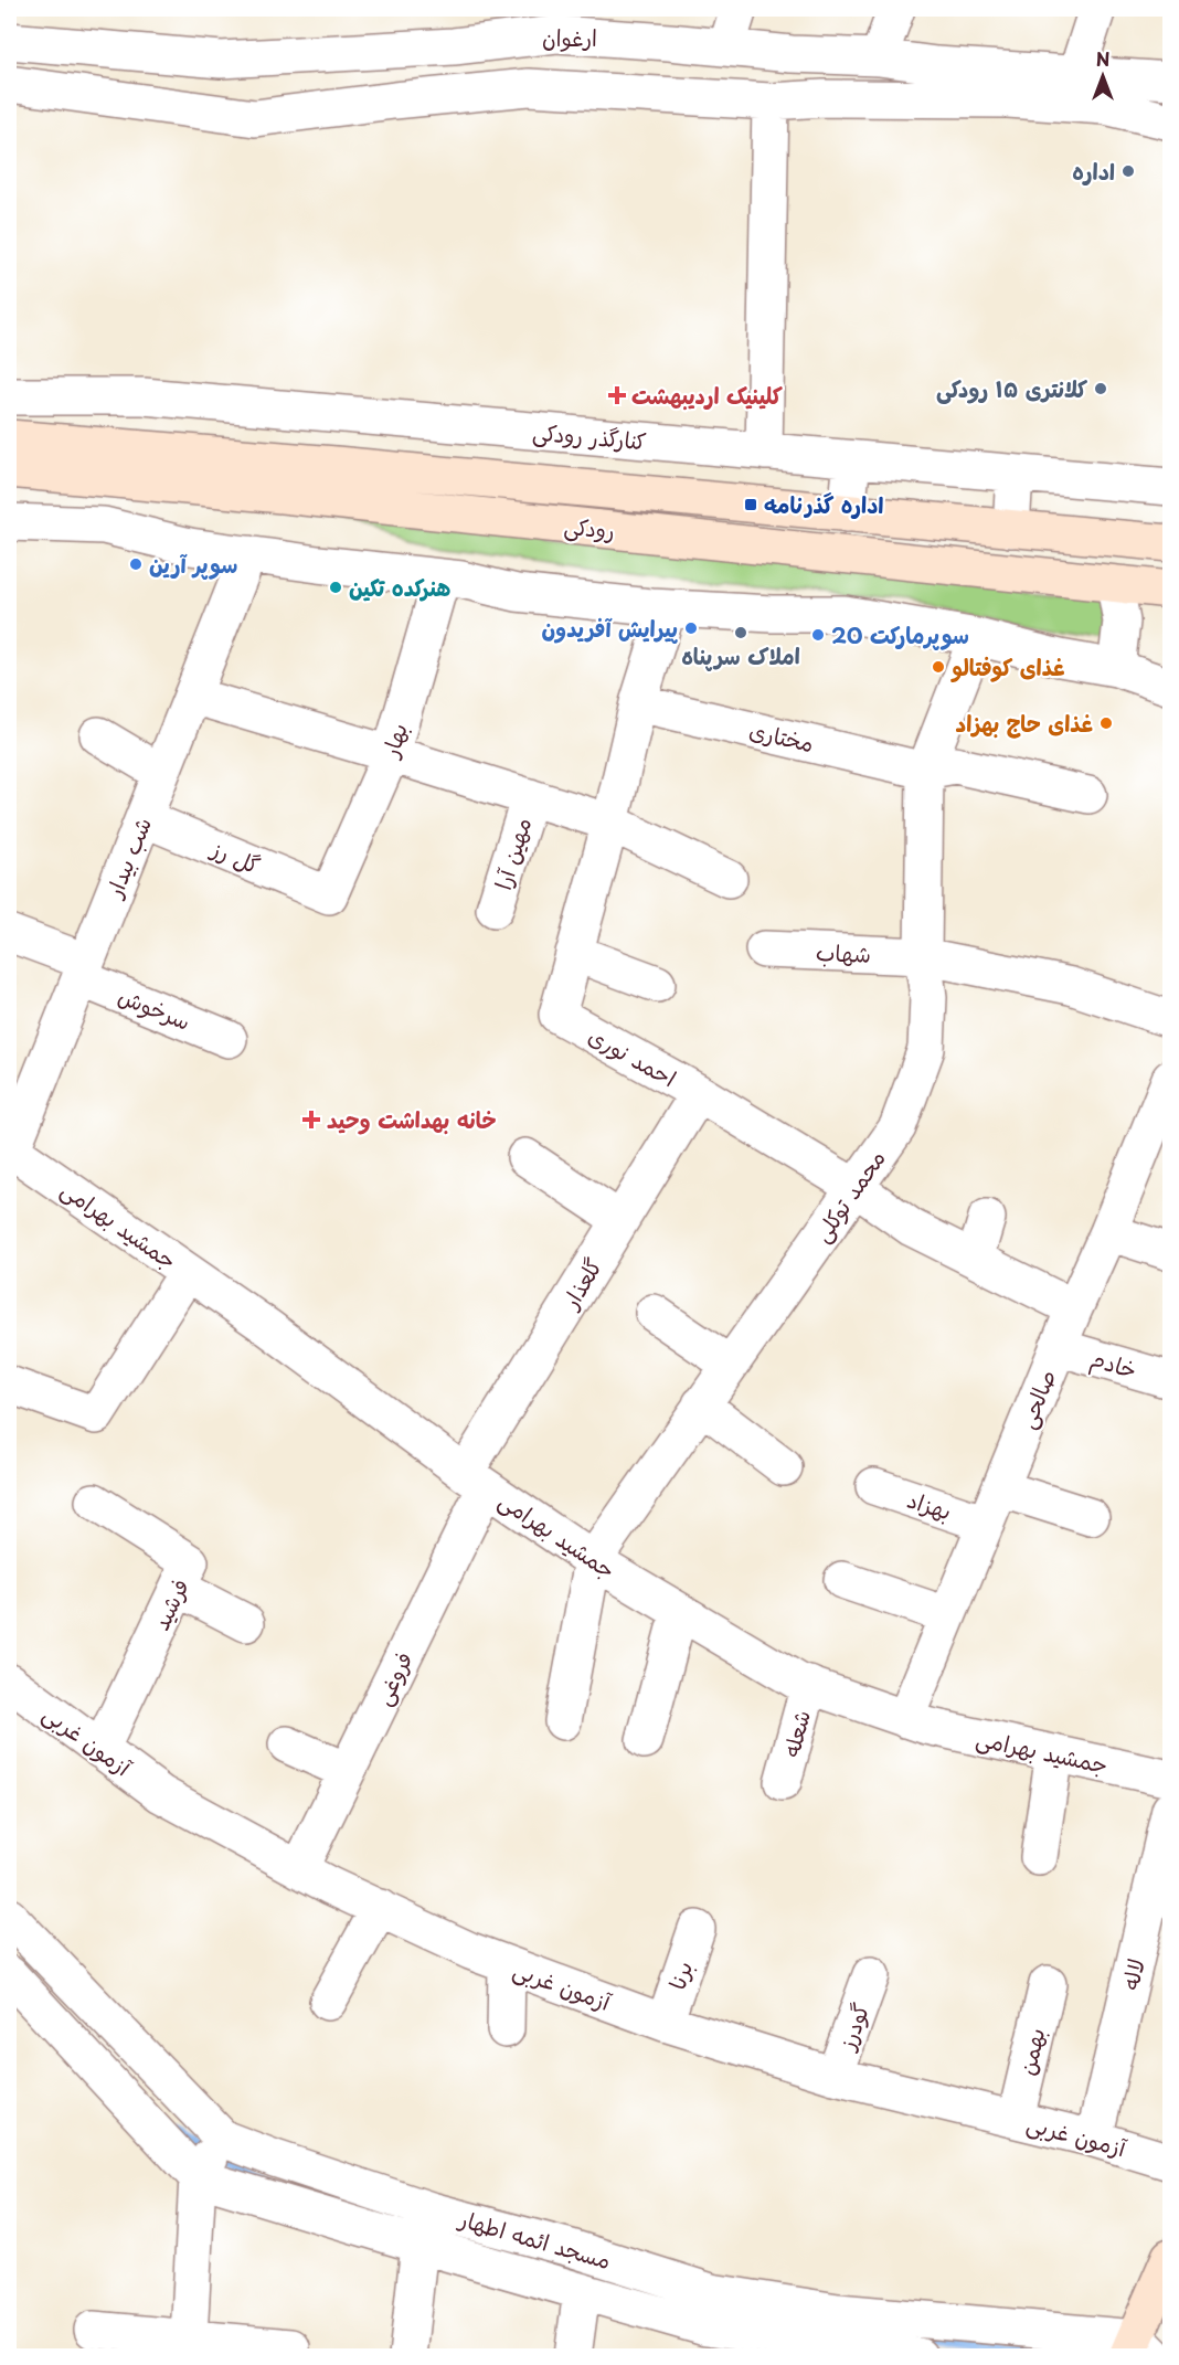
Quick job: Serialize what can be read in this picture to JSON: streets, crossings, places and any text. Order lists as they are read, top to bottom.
{
  "streets": {
    "main road": ["رودکی"],
    "street": [
      "ارغوان",
      "کنارگذر رودکی",
      "مختاری",
      "بهار",
      "مهین آرا",
      "شب بیدار",
      "گل رز",
      "شهاب",
      "سرخوش",
      "احمد نوری",
      "محمد توکلی",
      "جمشید بهرامی",
      "گلعذار",
      "خادم",
      "صالحی",
      "بهزاد",
      "فرشید",
      "فروغی",
      "شعله",
      "آزمون غربی",
      "لاله",
      "برنا",
      "گودرز",
      "بهمن",
      "مسجد ائمه اطهار"
    ]
  },
  "crossings": [
    ["مختاری", "احمد نوری"],
    ["مختاری", "محمد توکلی"],
    ["بهار", "گل رز"],
    ["شب بیدار", "گل رز"],
    ["شب بیدار", "سرخوش"],
    ["شب بیدار", "جمشید بهرامی"],
    ["شهاب", "محمد توکلی"],
    ["احمد نوری", "محمد توکلی"],
    ["احمد نوری", "گلعذار"],
    ["احمد نوری", "صالحی"],
    ["محمد توکلی", "جمشید بهرامی"],
    ["جمشید بهرامی", "گلعذار"],
    ["جمشید بهرامی", "صالحی"],
    ["جمشید بهرامی", "فروغی"],
    ["جمشید بهرامی", "شعله"],
    ["گلعذار", "فروغی"],
    ["خادم", "صالحی"],
    ["صالحی", "بهزاد"],
    ["فرشید", "آزمون غربی"],
    ["فروغی", "آزمون غربی"],
    ["آزمون غربی", "لاله"],
    ["آزمون غربی", "برنا"],
    ["آزمون غربی", "گودرز"],
    ["آزمون غربی", "بهمن"]
  ],
  "places": {
    "other": [
      "اداره",
      "کلانتری ۱۵ رودکی",
      "سوپر آرین",
      "هنرکده تکین",
      "پیرایش آفریدون",
      "املاک سرپناه",
      "سوپرمارکت 20",
      "غذای کوفتالو",
      "غذای حاج بهزاد"
    ],
    "health": ["کلینیک اردیبهشت", "خانه بهداشت وحید"],
    "transit": ["اداره گذرنامه"]
  },
  "north": "top"
}
